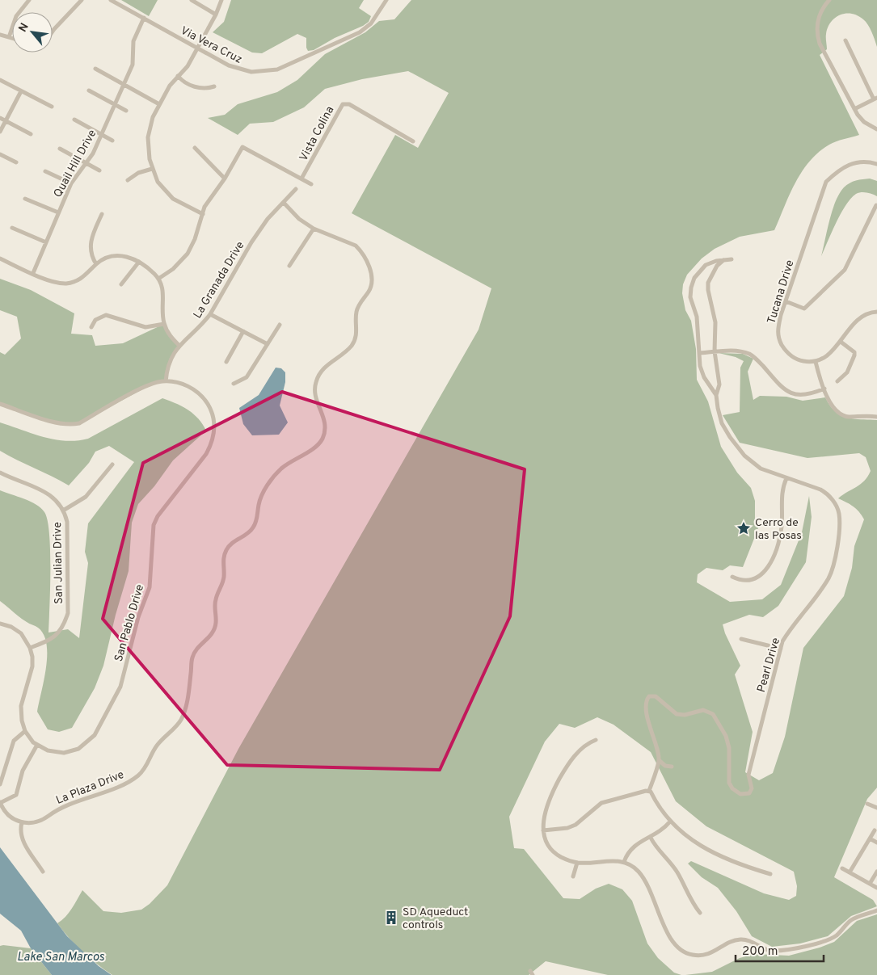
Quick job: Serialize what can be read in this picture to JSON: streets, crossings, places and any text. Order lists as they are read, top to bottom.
{
  "streets": {
    "street": [
      "Via Vera Cruz",
      "Vista Colina",
      "Quail Hill Drive",
      "La Granada Drive",
      "Tucana Drive",
      "San Julian Drive",
      "San Pablo Drive",
      "Pearl Drive",
      "La Plaza Drive"
    ]
  },
  "crossings": [
    ["Via Vera Cruz", "Quail Hill Drive"],
    ["La Granada Drive", "San Pablo Drive"],
    ["La Granada Drive", "La Plaza Drive"]
  ],
  "water": ["Lake San Marcos"],
  "places": {
    "place": ["Cerro de las Posas"],
    "building": ["SD Aqueduct controls"]
  },
  "scale_bar": "200 m",
  "north": "top left"
}
